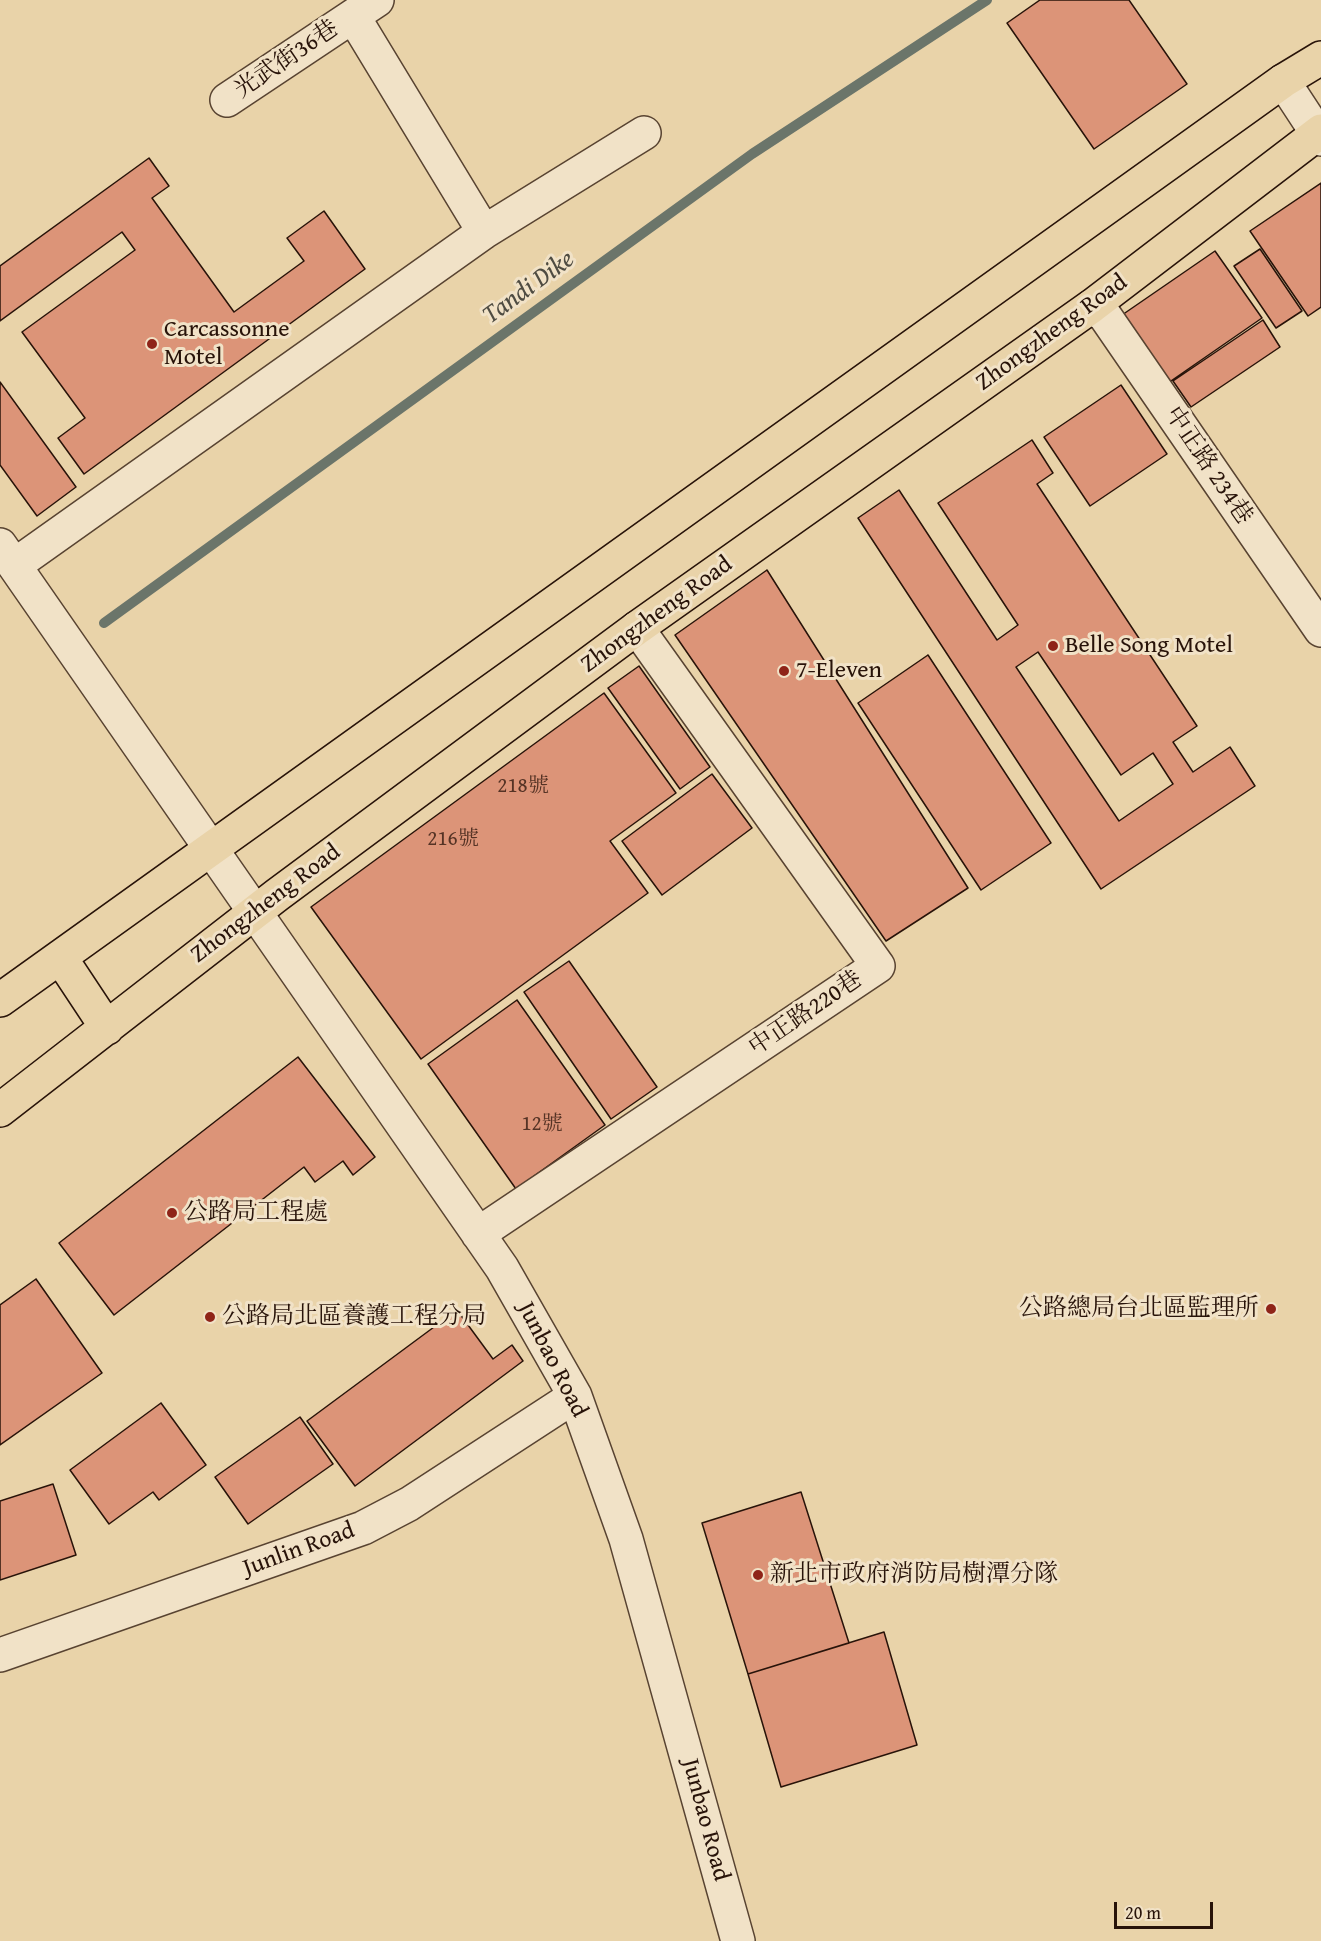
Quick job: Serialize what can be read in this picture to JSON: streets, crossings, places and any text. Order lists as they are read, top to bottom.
{
  "streets": {
    "main road": ["Zhongzheng Road"],
    "street": [
      "光武街36巷",
      "中正路 234巷",
      "中正路220巷",
      "Junbao Road",
      "Junlin Road"
    ]
  },
  "crossings": [
    ["Zhongzheng Road", "中正路 234巷"],
    ["Zhongzheng Road", "中正路220巷"],
    ["Zhongzheng Road", "Junbao Road"],
    ["中正路220巷", "Junbao Road"],
    ["Junbao Road", "Junlin Road"]
  ],
  "water": ["Tandi Dike"],
  "places": [
    "Carcassonne Motel",
    "Belle Song Motel",
    "7-Eleven",
    "公路局工程處",
    "公路總局台北區監理所",
    "公路局北區養護工程分局",
    "新北市政府消防局樹潭分隊"
  ],
  "house_numbers": ["218號", "216號", "12號"],
  "scale_bar": "20 m"
}
